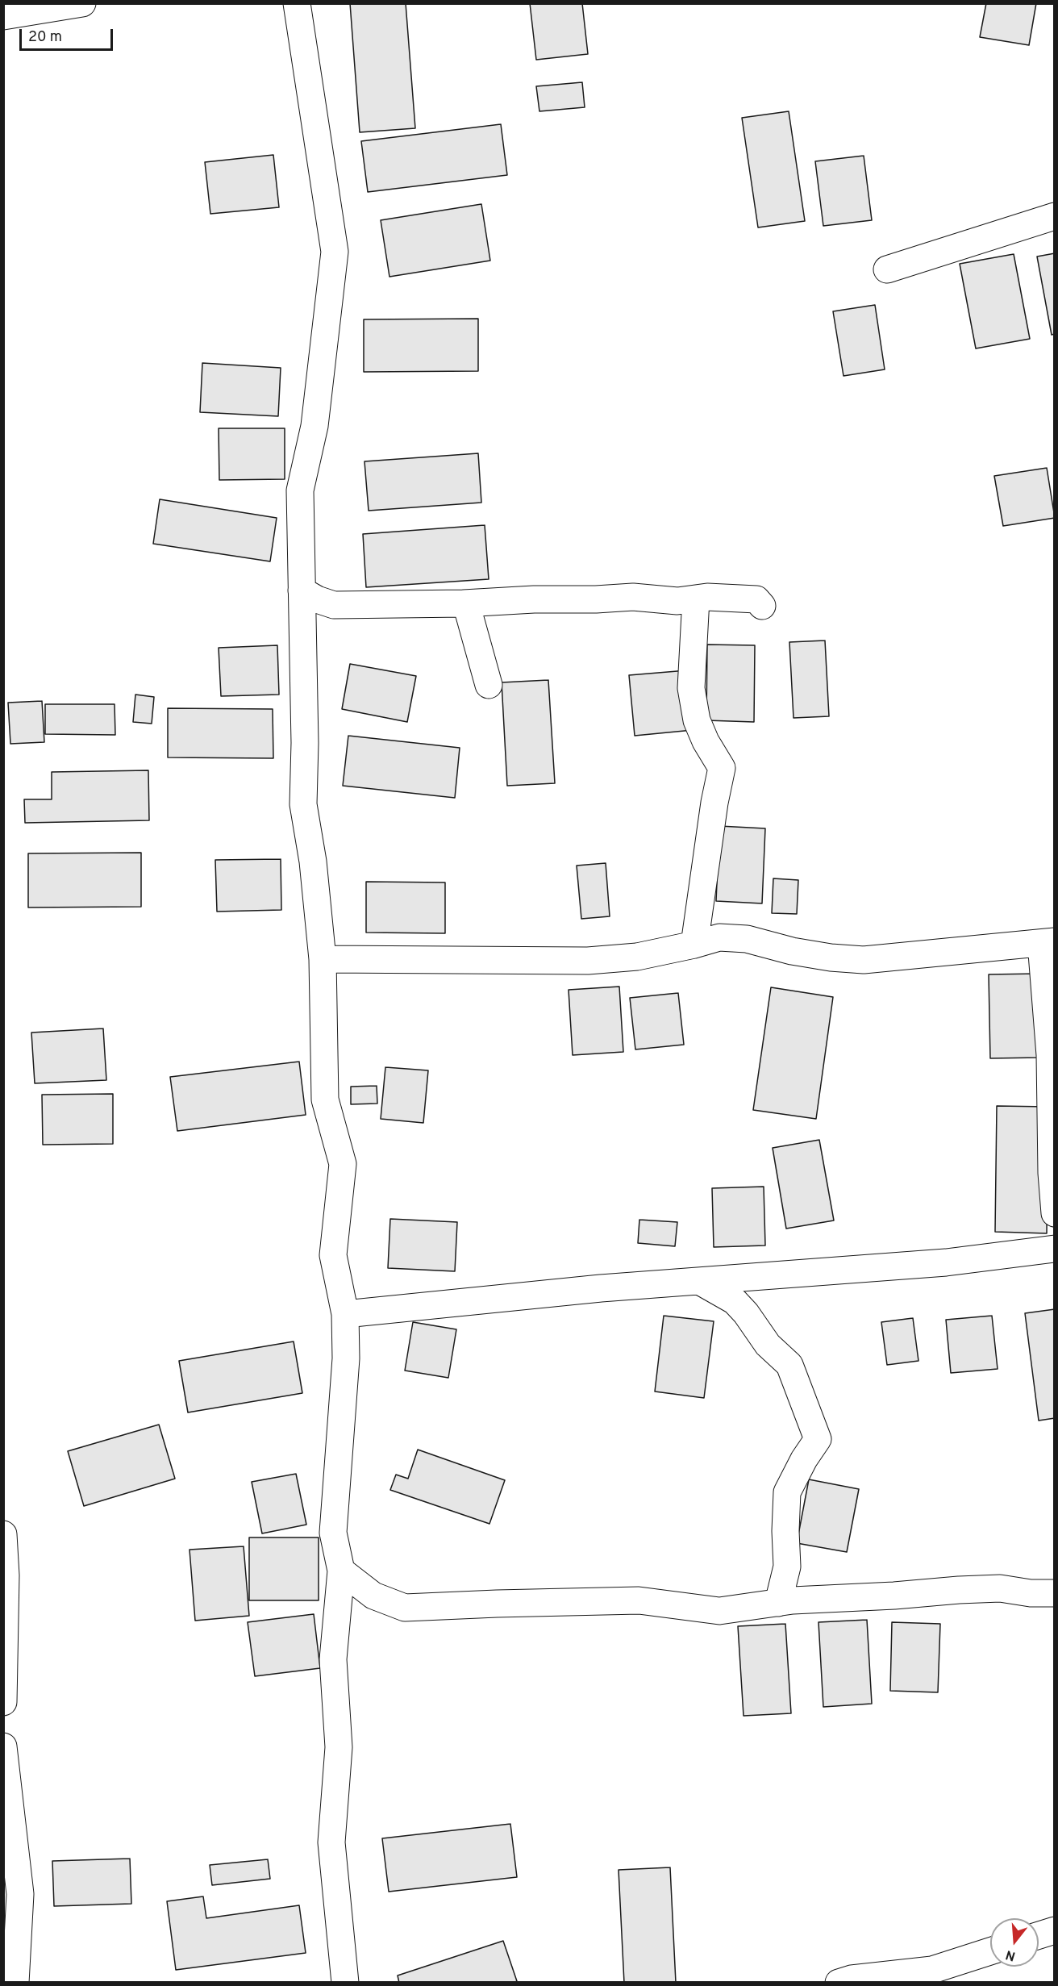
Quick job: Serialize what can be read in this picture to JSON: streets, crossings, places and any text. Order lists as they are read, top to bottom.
{
  "scale_bar": "20 m",
  "north": "bottom"
}
